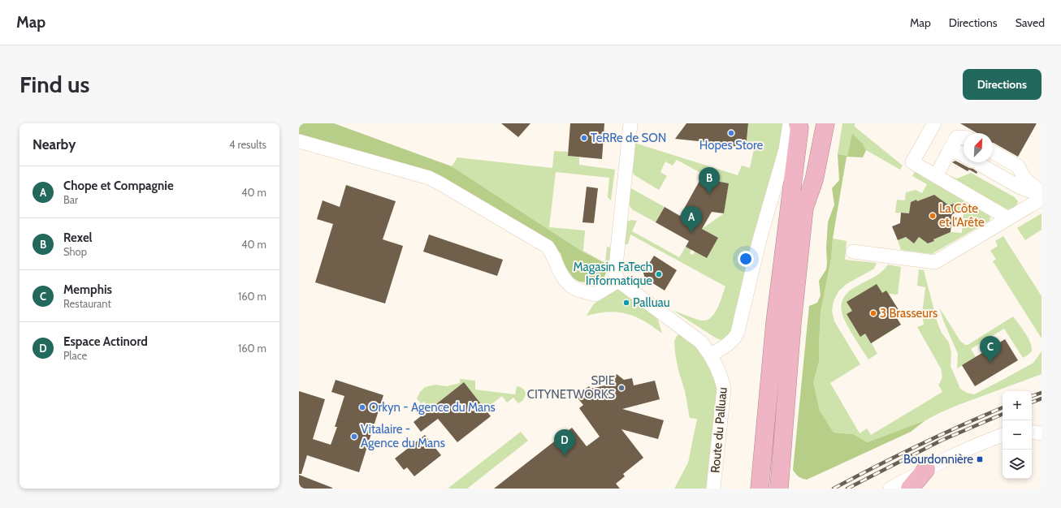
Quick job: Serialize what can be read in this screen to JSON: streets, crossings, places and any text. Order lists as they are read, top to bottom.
{
  "streets": {
    "street": ["Route du Palluau"]
  },
  "places": {
    "other": [
      "Hopes Store",
      "TeRRe de SON",
      "La Côte et l’Arête",
      "Magasin FaTech Informatique",
      "Palluau",
      "3 Brasseurs",
      "SPIE CITYNETWORKS",
      "Orkyn - Agence du Mans",
      "Vitalaire - Agence du Mans"
    ],
    "transit": ["Bourdonnière"]
  },
  "north": "top right",
  "page": {
    "header": "Map",
    "nav": ["Map", "Directions", "Saved"],
    "buttons": "Directions",
    "title": "Find us",
    "heading": ["Nearby", "4 results"],
    "list": [
      {
        "mark": "A",
        "name": "Chope et Compagnie",
        "note": "Bar",
        "value": "40 m"
      },
      {
        "mark": "B",
        "name": "Rexel",
        "note": "Shop",
        "value": "40 m"
      },
      {
        "mark": "C",
        "name": "Memphis",
        "note": "Restaurant",
        "value": "160 m"
      },
      {
        "mark": "D",
        "name": "Espace Actinord",
        "note": "Place",
        "value": "160 m"
      }
    ],
    "pins": [
      "B",
      "A",
      "C",
      "D"
    ],
    "map_buttons": ["+", "−"]
  }
}
